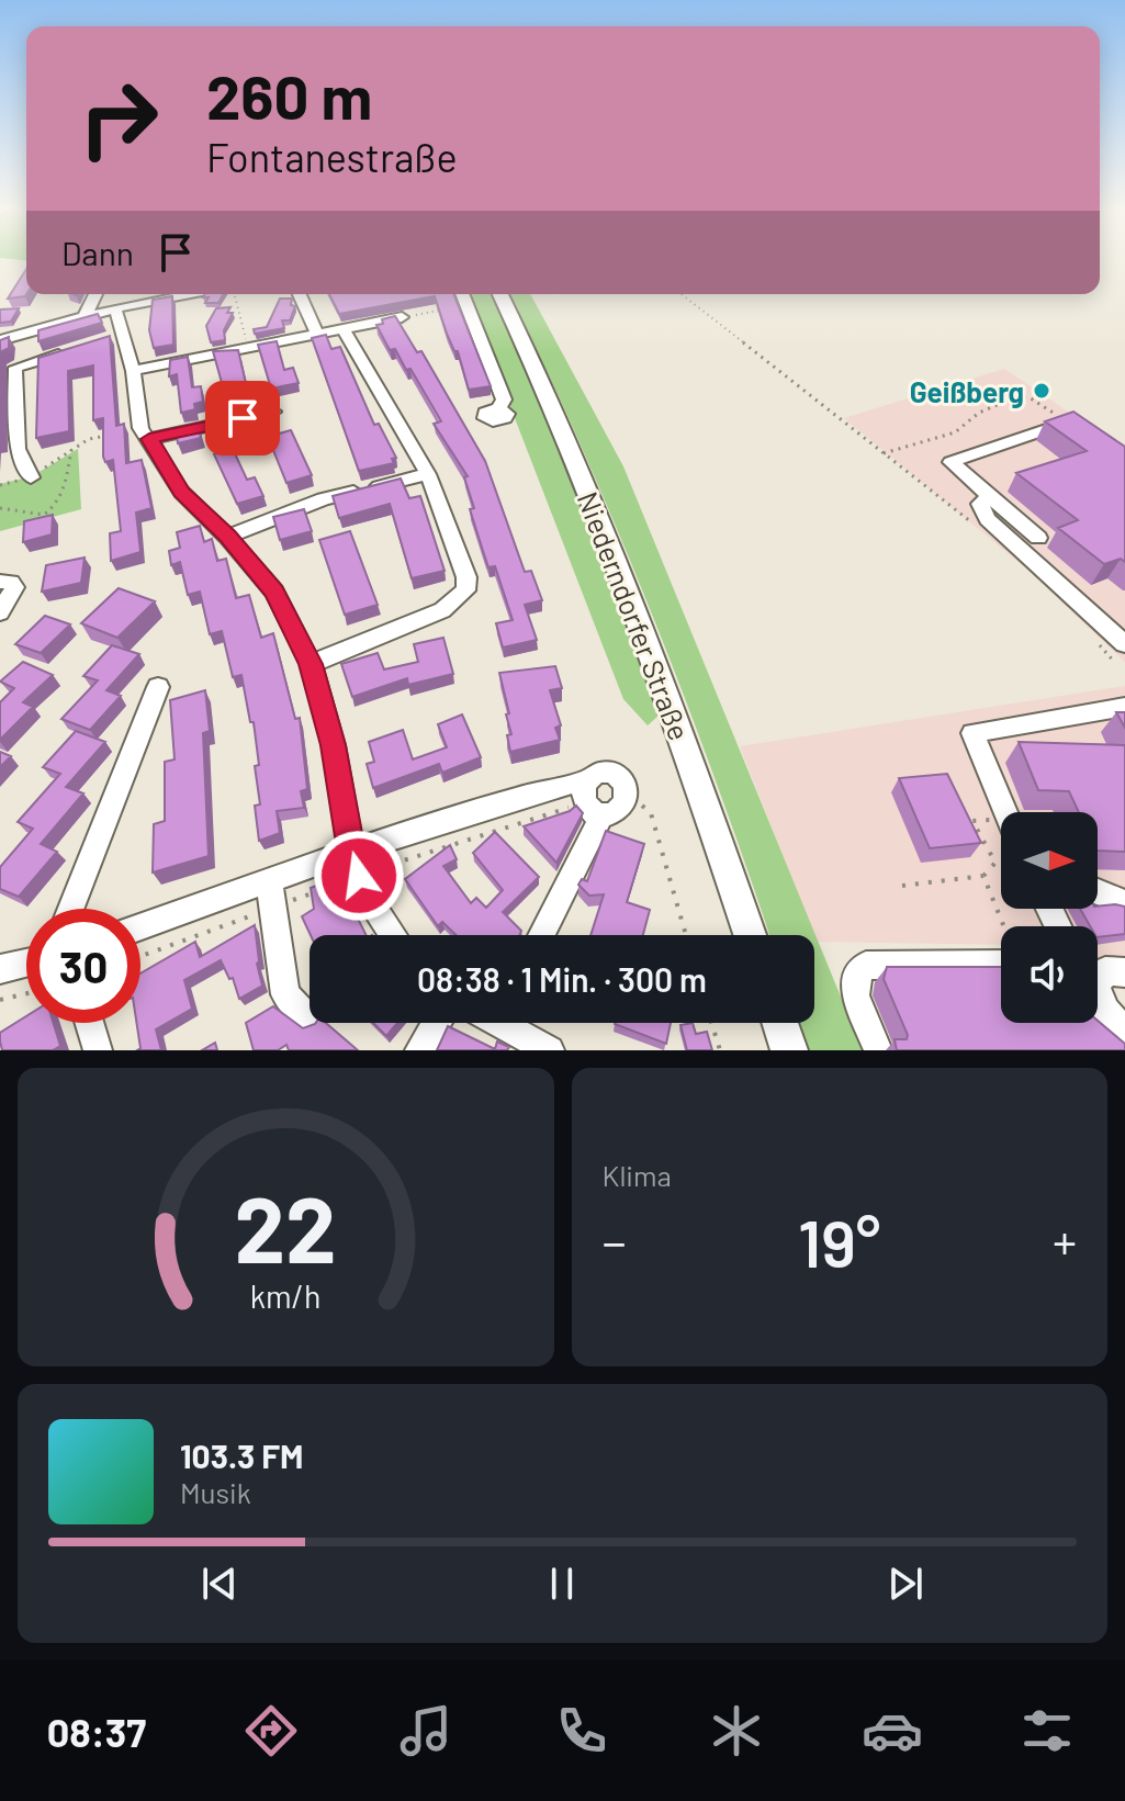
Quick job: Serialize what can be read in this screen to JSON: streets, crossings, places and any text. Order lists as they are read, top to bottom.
{
  "streets": {
    "main road": ["Niederndorfer Straße"]
  },
  "places": ["Geißberg"],
  "north": "right",
  "page": {
    "turn": ["260 m", "Fontanestraße"],
    "then": "Dann",
    "limit": "30",
    "trip": "08:38 · 1 Min. · 300 m",
    "tile": "Klima",
    "heat": ["−", "19°", "+"],
    "song": ["103.3 FM", "Musik"],
    "tabs": "08:37",
    "gauge": ["22", "km/h"]
  }
}
